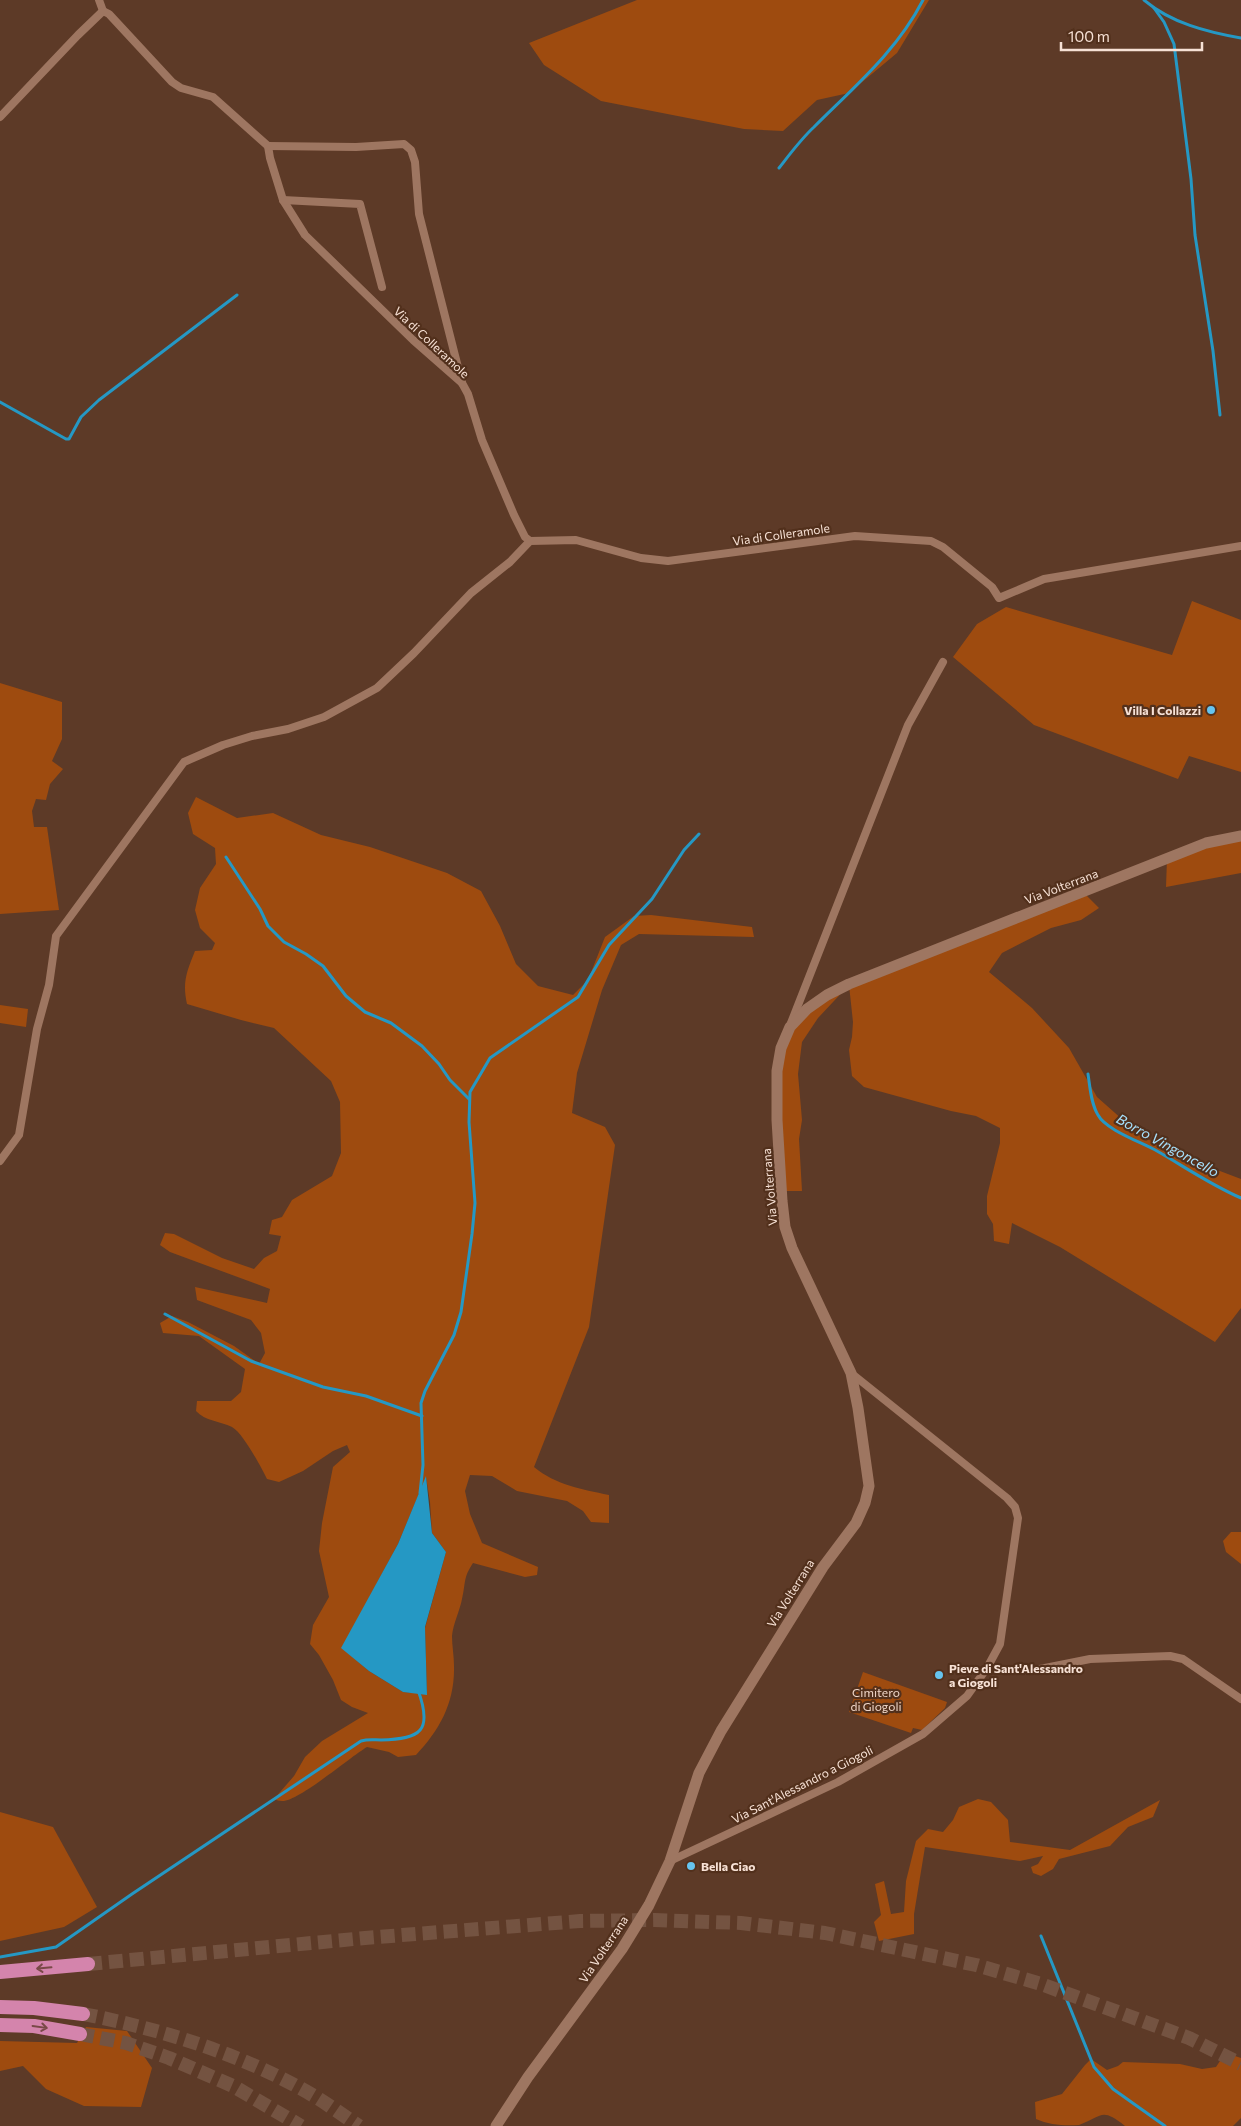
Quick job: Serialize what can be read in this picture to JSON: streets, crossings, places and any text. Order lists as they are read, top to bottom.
{
  "streets": {
    "main road": ["Via Volterrana"],
    "street": ["Via di Colleramole", "Via Sant'Alessandro a Giogoli"]
  },
  "crossings": [
    ["Via Volterrana", "Via Sant'Alessandro a Giogoli"]
  ],
  "water": ["Borro Vingoncello"],
  "parks": ["Cimitero di Giogoli"],
  "places": ["Villa I Collazzi", "Pieve di Sant'Alessandro a Giogoli", "Bella Ciao"],
  "scale_bar": "100 m"
}
